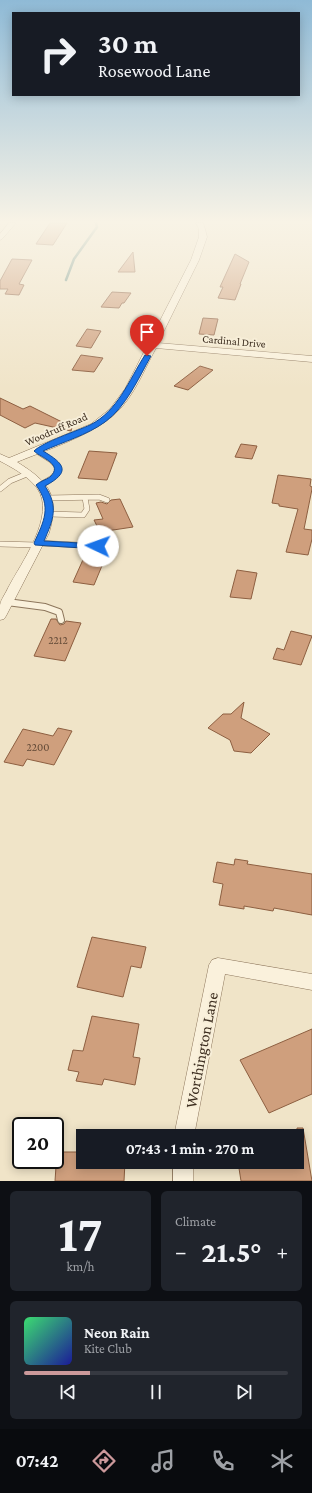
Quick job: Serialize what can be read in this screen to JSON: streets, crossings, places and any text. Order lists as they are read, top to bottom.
{
  "streets": {
    "street": ["Cardinal Drive", "Woodruff Road", "Worthington Lane"]
  },
  "crossings": [
    ["Cardinal Drive", "Woodruff Road"]
  ],
  "house_numbers": ["2212", "2200"],
  "page": {
    "turn": ["30 m", "Rosewood Lane"],
    "limit": "20",
    "trip": "07:43 · 1 min · 270 m",
    "tile": [
      ["17", "km/h"],
      "Climate"
    ],
    "heat": ["−", "21.5°", "+"],
    "song": ["Neon Rain", "Kite Club"],
    "tabs": "07:42"
  }
}
